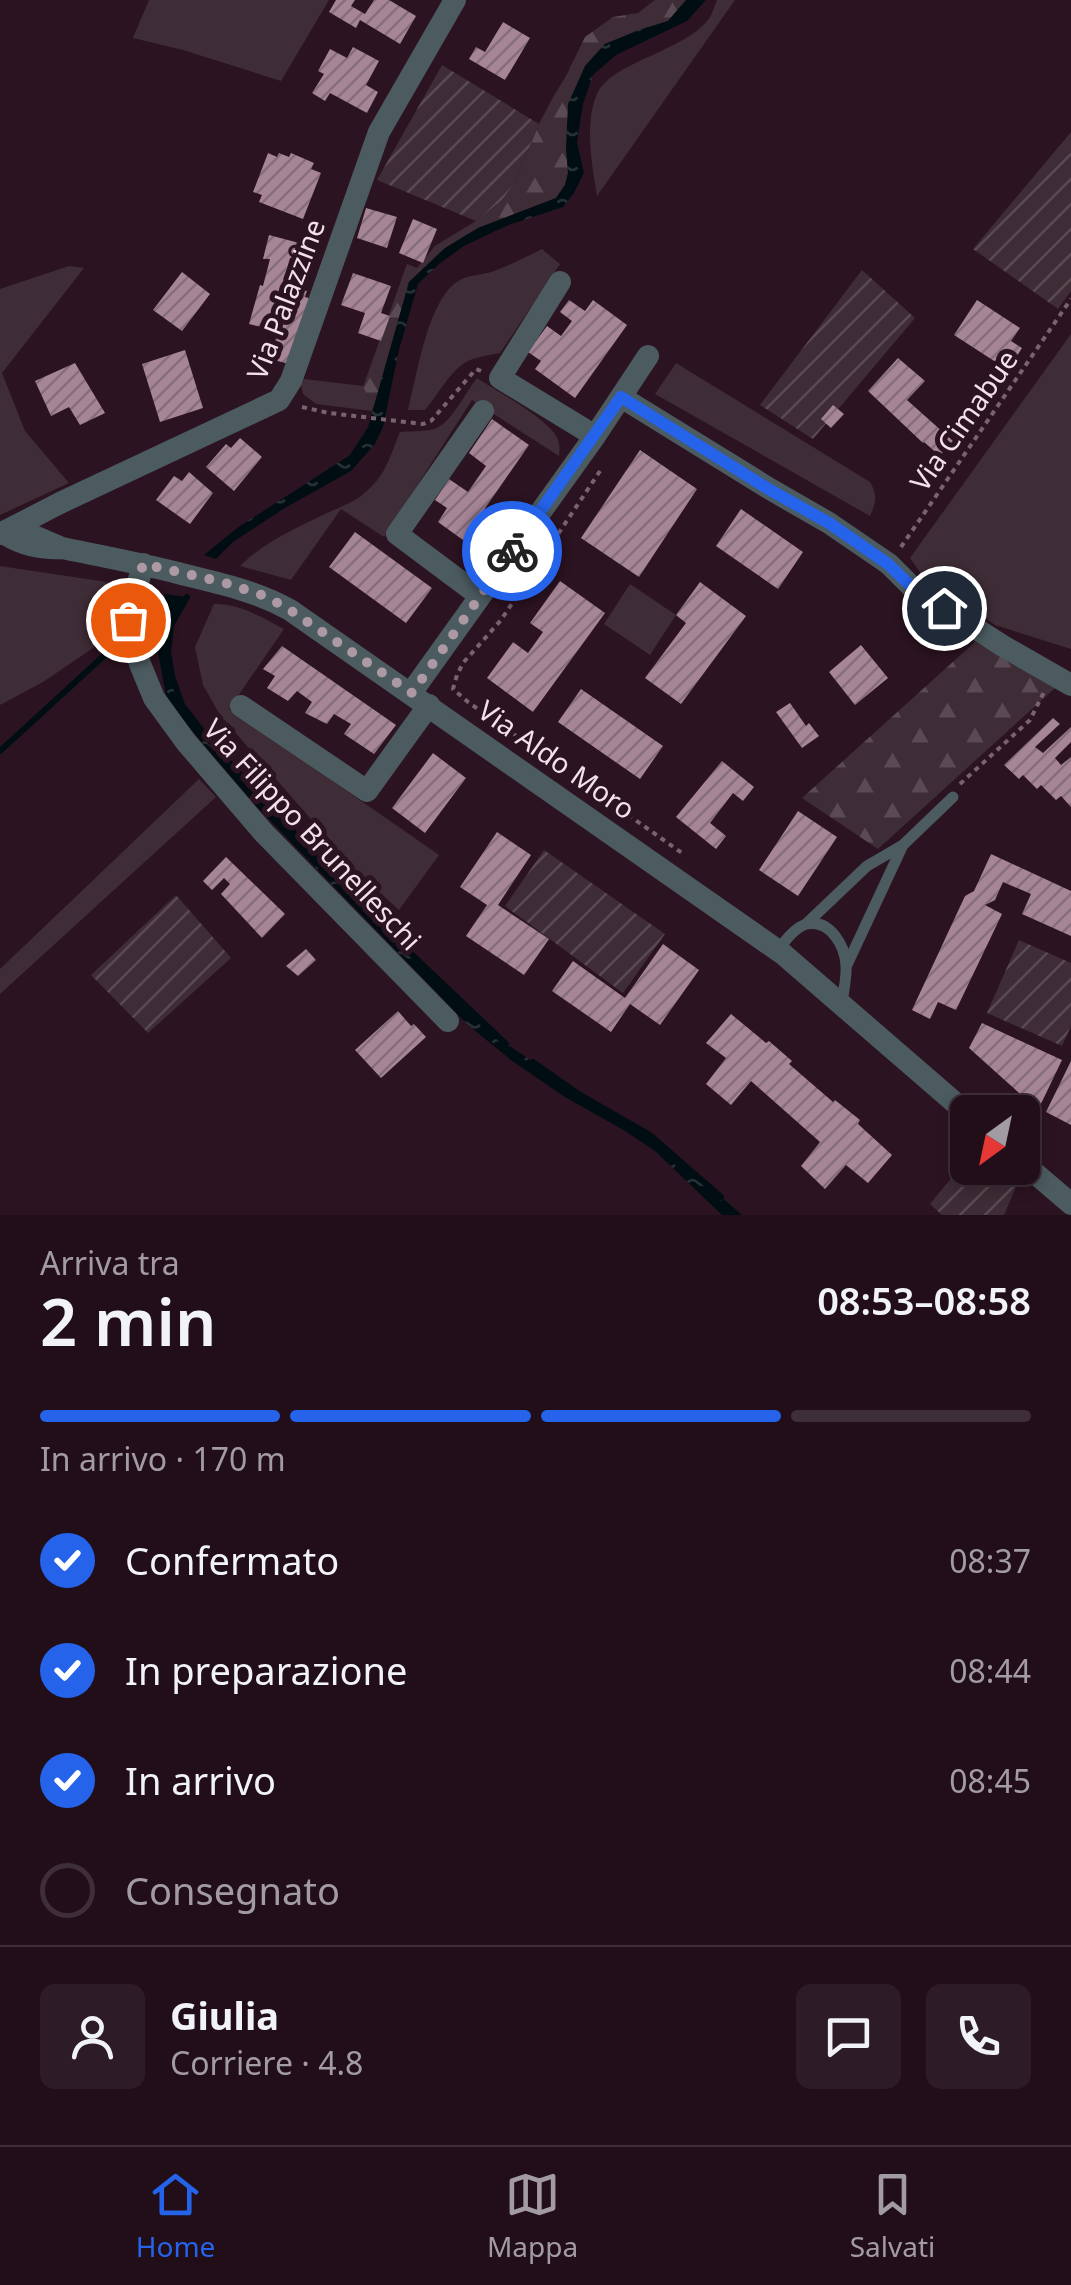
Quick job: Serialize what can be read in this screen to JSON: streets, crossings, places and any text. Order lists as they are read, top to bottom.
{
  "streets": {
    "street": ["Via Palazzine", "Via Aldo Moro", "Via Filippo Brunelleschi"],
    "path": ["Via Cimabue"]
  },
  "crossings": [
    ["Via Palazzine", "Via Aldo Moro"],
    ["Via Aldo Moro", "Via Filippo Brunelleschi"]
  ],
  "north": "bottom left",
  "page": {
    "heading": ["2 min", "Arriva tra", "08:53–08:58"],
    "panel": ["Giulia", "Corriere · 4.8"],
    "bar": "In arrivo · 170 m",
    "list": [
      ["Confermato", "08:37"],
      ["In preparazione", "08:44"],
      ["In arrivo", "08:45"],
      "Consegnato"
    ],
    "tabs": ["Home", "Mappa", "Salvati"]
  }
}
